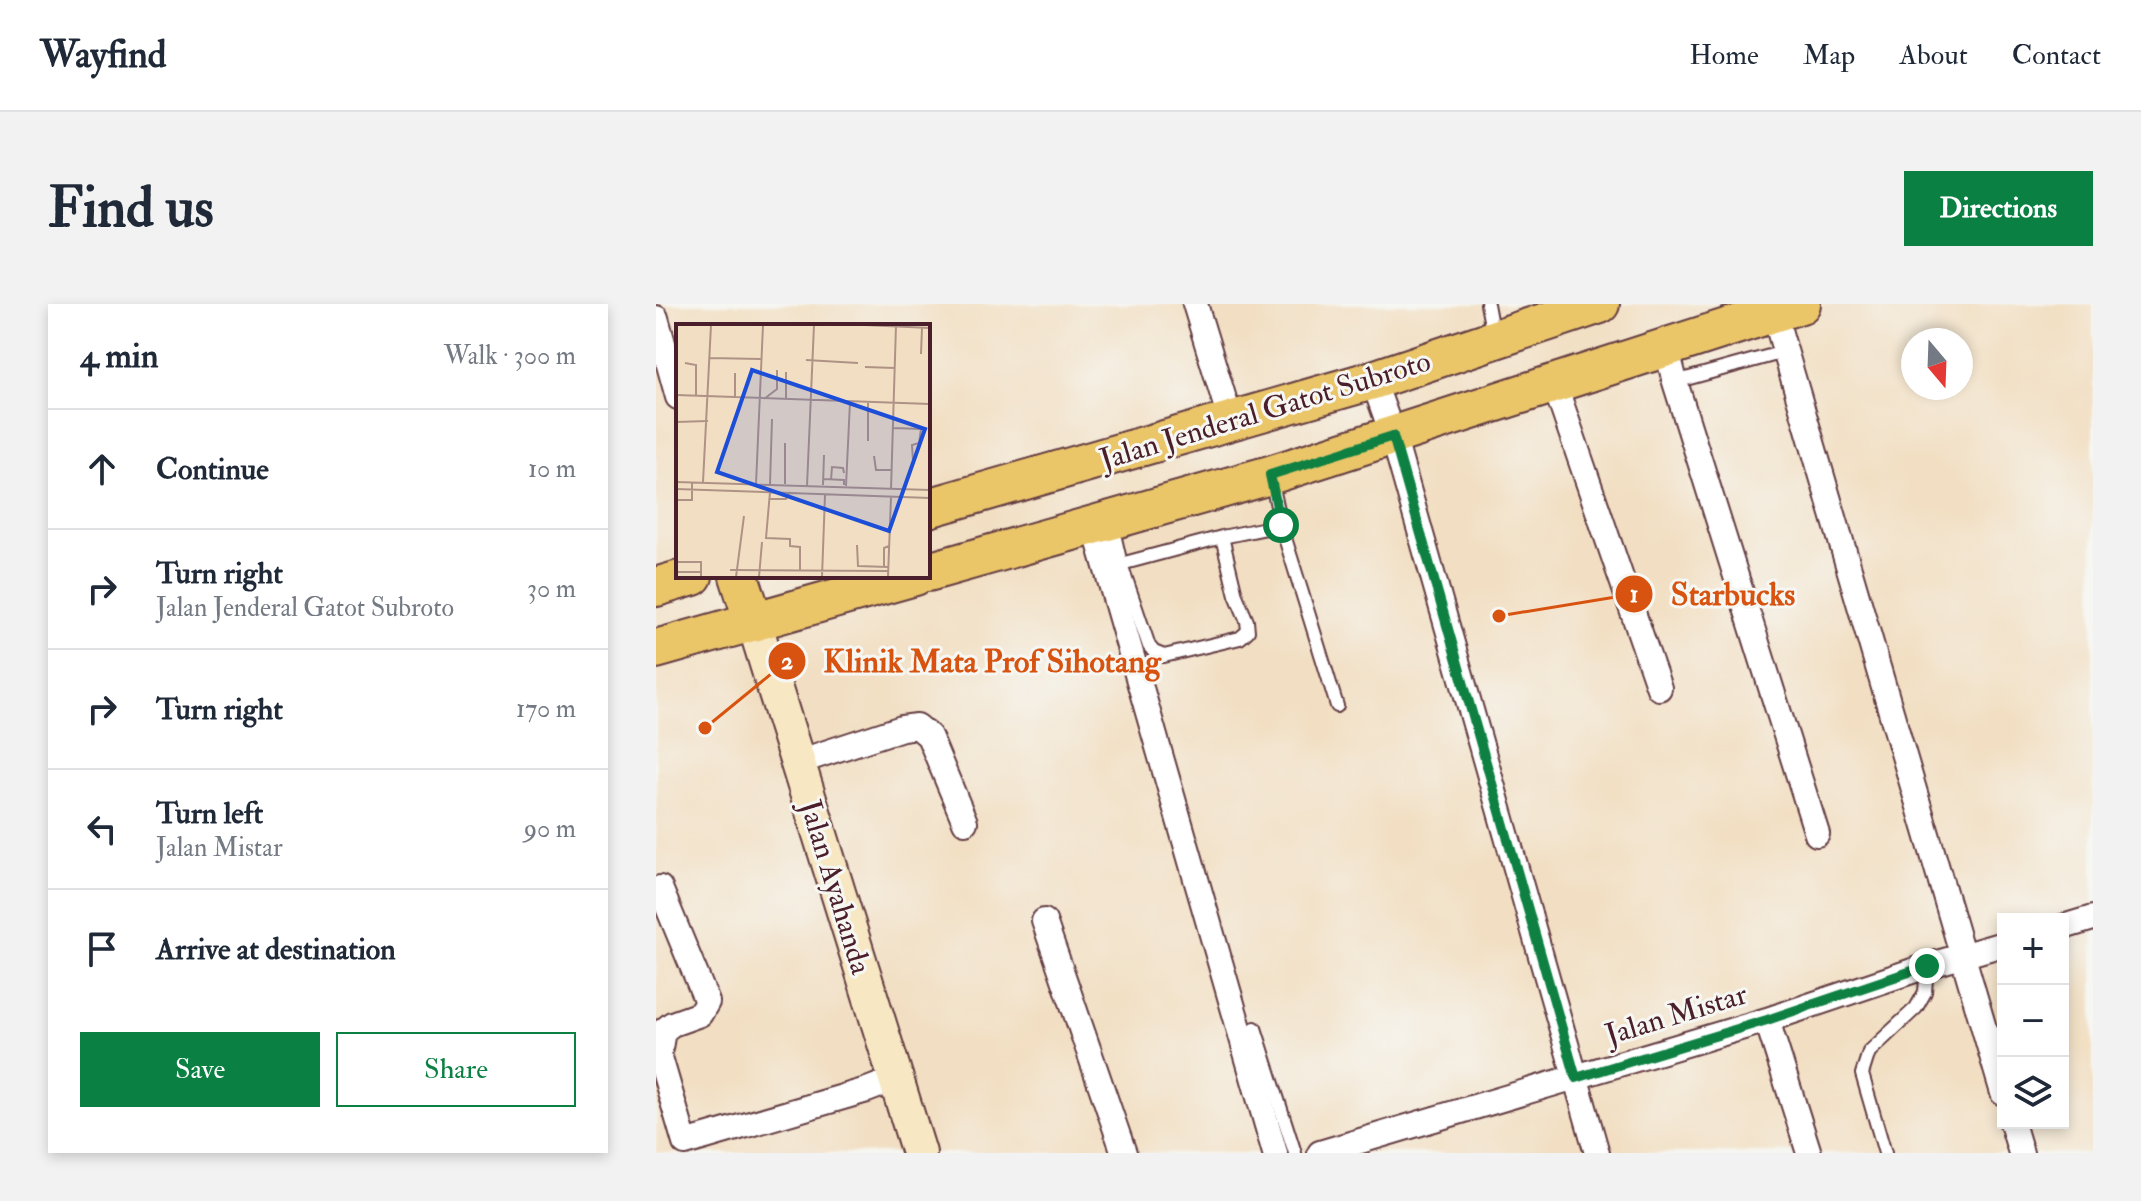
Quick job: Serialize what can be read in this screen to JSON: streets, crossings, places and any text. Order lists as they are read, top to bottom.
{
  "streets": {
    "main road": ["Jalan Jenderal Gatot Subroto"],
    "street": ["Jalan Ayahanda", "Jalan Mistar"]
  },
  "places": ["Starbucks", "Klinik Mata Prof Sihotang"],
  "north": "bottom",
  "page": {
    "header": "Wayfind",
    "nav": [
      "Home",
      "Map",
      "About",
      "Contact"
    ],
    "buttons": [
      "Directions",
      ["Save", "Share"]
    ],
    "title": "Find us",
    "heading": ["4 min", "Walk · 300 m"],
    "list": [
      ["Continue", "10 m"],
      ["Turn right", "Jalan Jenderal Gatot Subroto", "30 m"],
      ["Turn right", "170 m"],
      ["Turn left", "Jalan Mistar", "90 m"],
      "Arrive at destination"
    ],
    "map_buttons": ["+", "−"]
  }
}
